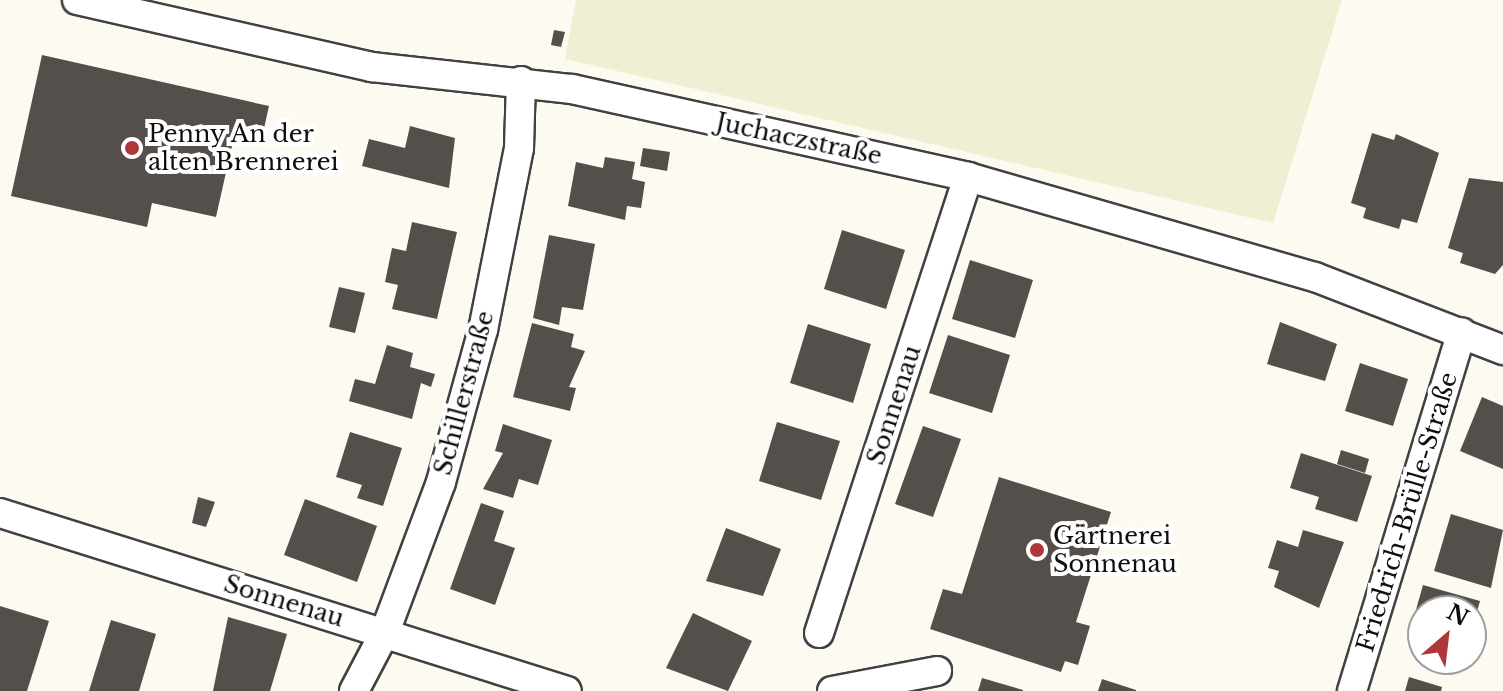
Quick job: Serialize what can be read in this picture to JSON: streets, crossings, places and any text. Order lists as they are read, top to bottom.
{
  "streets": {
    "street": [
      "Juchaczstraße",
      "Schillerstraße",
      "Sonnenau",
      "Friedrich-Brülle-Straße"
    ]
  },
  "crossings": [
    ["Juchaczstraße", "Schillerstraße"],
    ["Juchaczstraße", "Sonnenau"],
    ["Juchaczstraße", "Friedrich-Brülle-Straße"],
    ["Schillerstraße", "Sonnenau"]
  ],
  "places": ["Penny An der alten Brennerei", "Gärtnerei Sonnenau"],
  "north": "top right"
}
